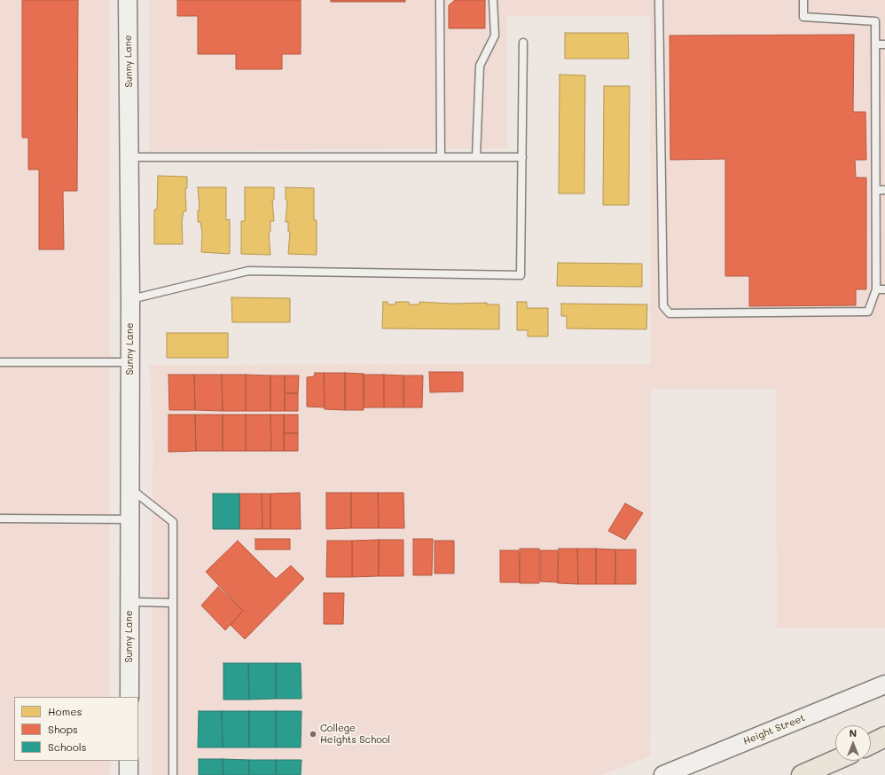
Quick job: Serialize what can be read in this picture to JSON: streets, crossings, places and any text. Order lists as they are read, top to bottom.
{
  "streets": {
    "street": ["Sunny Lane", "Height Street"]
  },
  "places": ["College Heights School"],
  "legend": ["Homes", "Shops", "Schools"],
  "north": "top"
}
